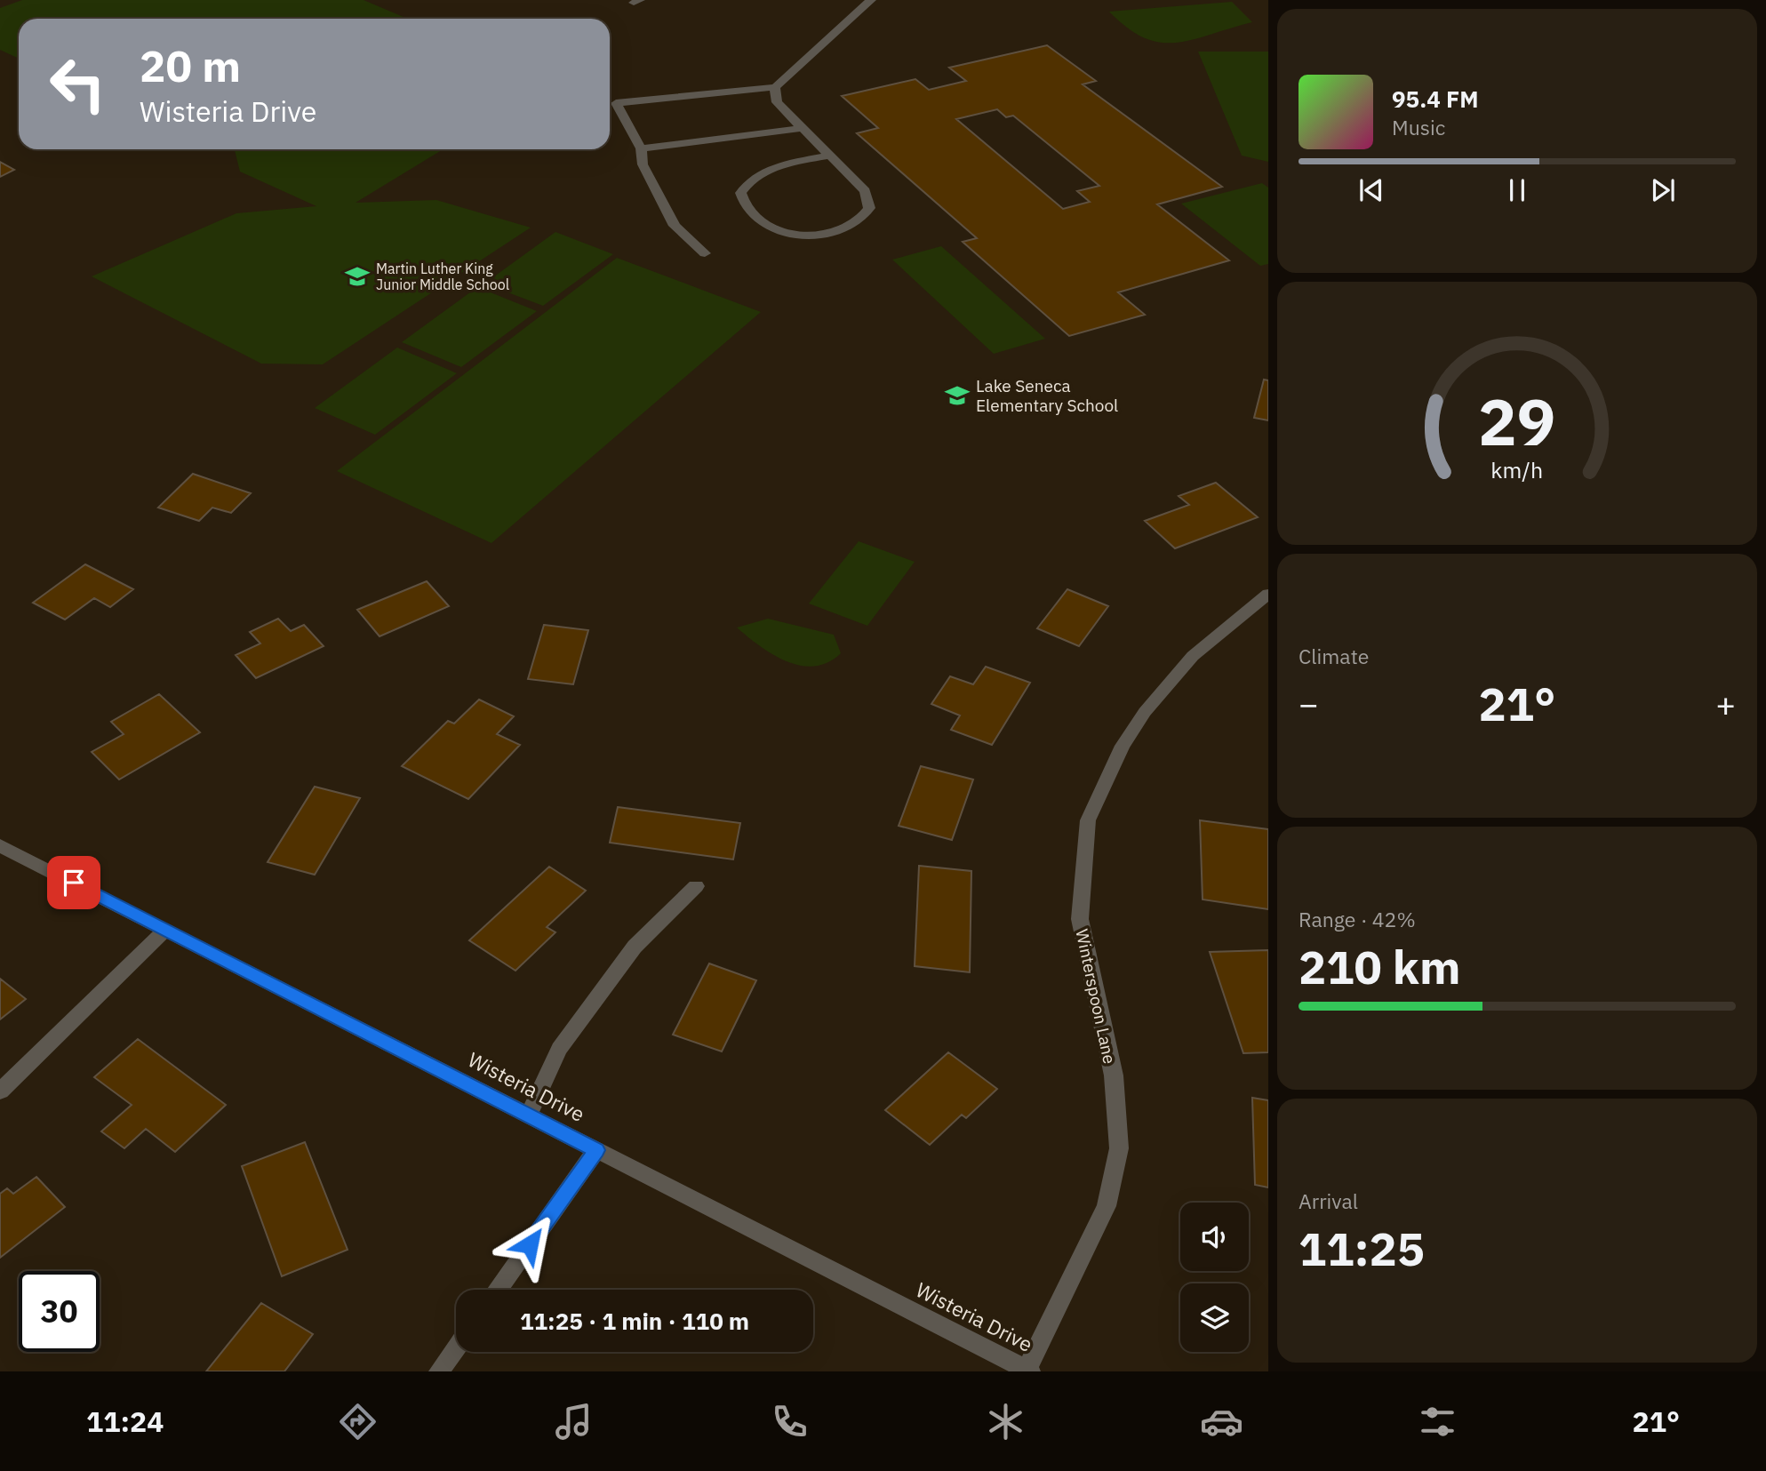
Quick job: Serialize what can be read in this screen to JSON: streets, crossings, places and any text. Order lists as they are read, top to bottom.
{
  "streets": {
    "street": ["Winterspoon Lane", "Wisteria Drive"]
  },
  "crossings": [
    ["Winterspoon Lane", "Wisteria Drive"]
  ],
  "places": {
    "school or university": ["Martin Luther King Junior Middle School", "Lake Seneca Elementary School"]
  },
  "page": {
    "turn": ["20 m", "Wisteria Drive"],
    "song": ["95.4 FM", "Music"],
    "tile": [
      "Climate",
      ["Range · 42%", "210 km"],
      ["Arrival", "11:25"]
    ],
    "heat": ["−", "21°", "+"],
    "limit": "30",
    "trip": "11:25 · 1 min · 110 m",
    "tabs": ["11:24", "21°"],
    "gauge": ["29", "km/h"]
  }
}
